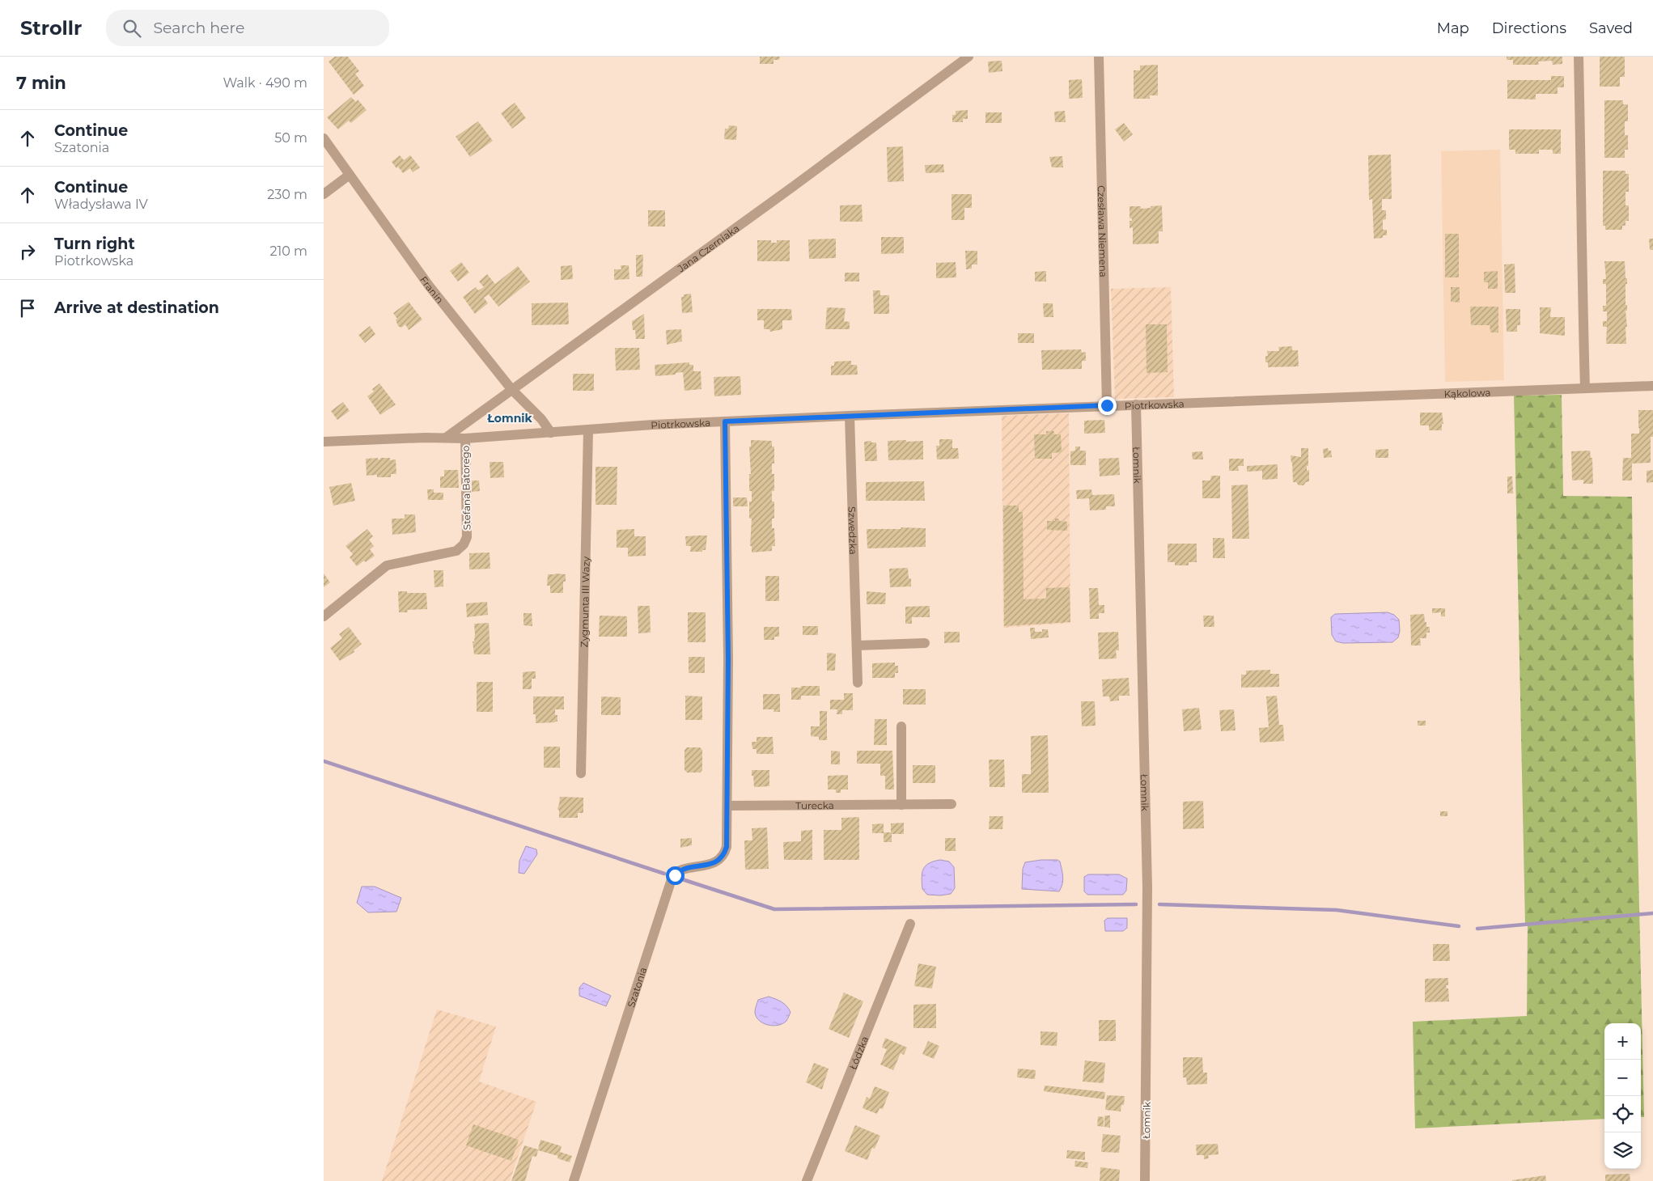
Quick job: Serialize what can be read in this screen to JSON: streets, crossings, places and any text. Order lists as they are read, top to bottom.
{
  "streets": {
    "street": [
      "Czesława Niemena",
      "Jana Czerniaka",
      "Franin",
      "Kąkolowa",
      "Piotrkowska",
      "Łomnik",
      "Stefana Batorego",
      "Szwedzka",
      "Zygmunta III Wazy",
      "Turecka",
      "Szatonia",
      "Łódzka"
    ]
  },
  "crossings": [
    ["Czesława Niemena", "Piotrkowska"],
    ["Jana Czerniaka", "Franin"],
    ["Jana Czerniaka", "Piotrkowska"],
    ["Franin", "Piotrkowska"],
    ["Kąkolowa", "Piotrkowska"],
    ["Piotrkowska", "Łomnik"],
    ["Piotrkowska", "Stefana Batorego"],
    ["Piotrkowska", "Szwedzka"],
    ["Piotrkowska", "Zygmunta III Wazy"],
    ["Piotrkowska", "Szatonia"],
    ["Turecka", "Szatonia"]
  ],
  "districts": ["Łomnik"],
  "page": {
    "header": "Strollr",
    "search": "Search here",
    "nav": ["Map", "Directions", "Saved"],
    "heading": ["7 min", "Walk · 490 m"],
    "list": [
      ["Continue", "Szatonia", "50 m"],
      ["Continue", "Władysława IV", "230 m"],
      ["Turn right", "Piotrkowska", "210 m"],
      "Arrive at destination"
    ],
    "map_buttons": ["+", "−"]
  }
}
